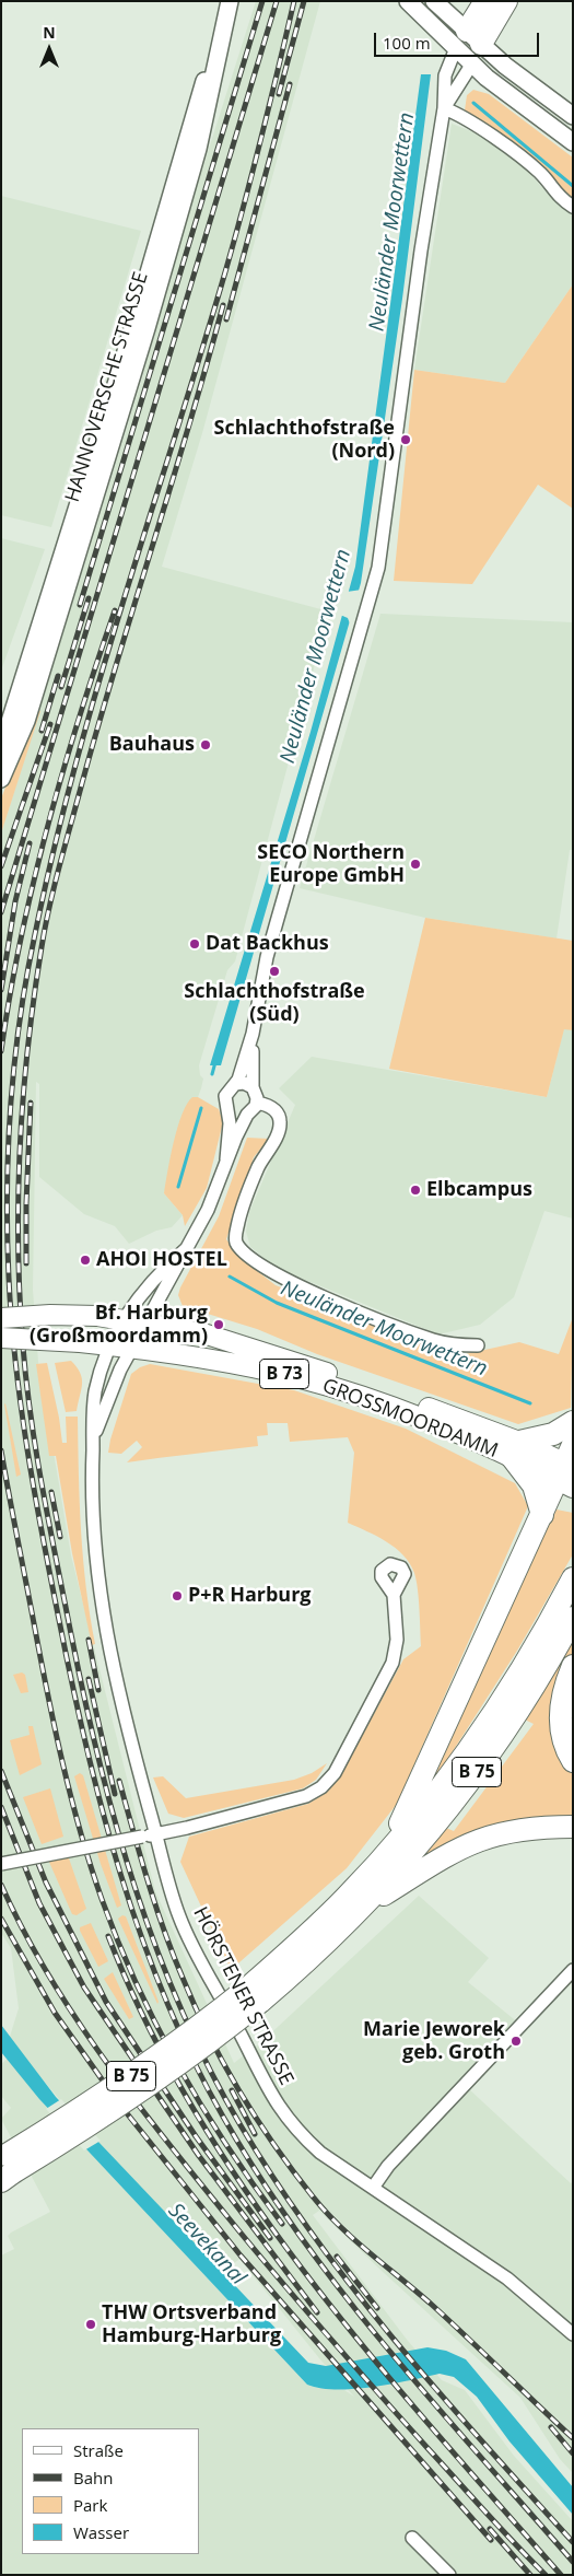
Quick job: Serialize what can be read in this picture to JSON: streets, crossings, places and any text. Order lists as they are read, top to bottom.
{
  "streets": {
    "highway": ["B 75"],
    "main road": ["HANNOVERSCHE STRASSE", "B 73", "GROSSMOORDAMM"],
    "street": ["HÖRSTENER STRASSE"]
  },
  "crossings": [
    ["B 73", "GROSSMOORDAMM"],
    ["B 73", "HÖRSTENER STRASSE"],
    ["GROSSMOORDAMM", "B 75"],
    ["GROSSMOORDAMM", "HÖRSTENER STRASSE"]
  ],
  "water": ["Neuländer Moorwettern", "Seevekanal"],
  "places": [
    "Schlachthofstraße (Nord)",
    "Bauhaus",
    "SECO Northern Europe GmbH",
    "Dat Backhus",
    "Schlachthofstraße (Süd)",
    "Elbcampus",
    "AHOI HOSTEL",
    "Bf. Harburg (Großmoordamm)",
    "P+R Harburg",
    "Marie Jeworek geb. Groth",
    "THW Ortsverband Hamburg-Harburg"
  ],
  "legend": [
    "Straße",
    "Bahn",
    "Park",
    "Wasser"
  ],
  "scale_bar": "100 m",
  "north": "top"
}
